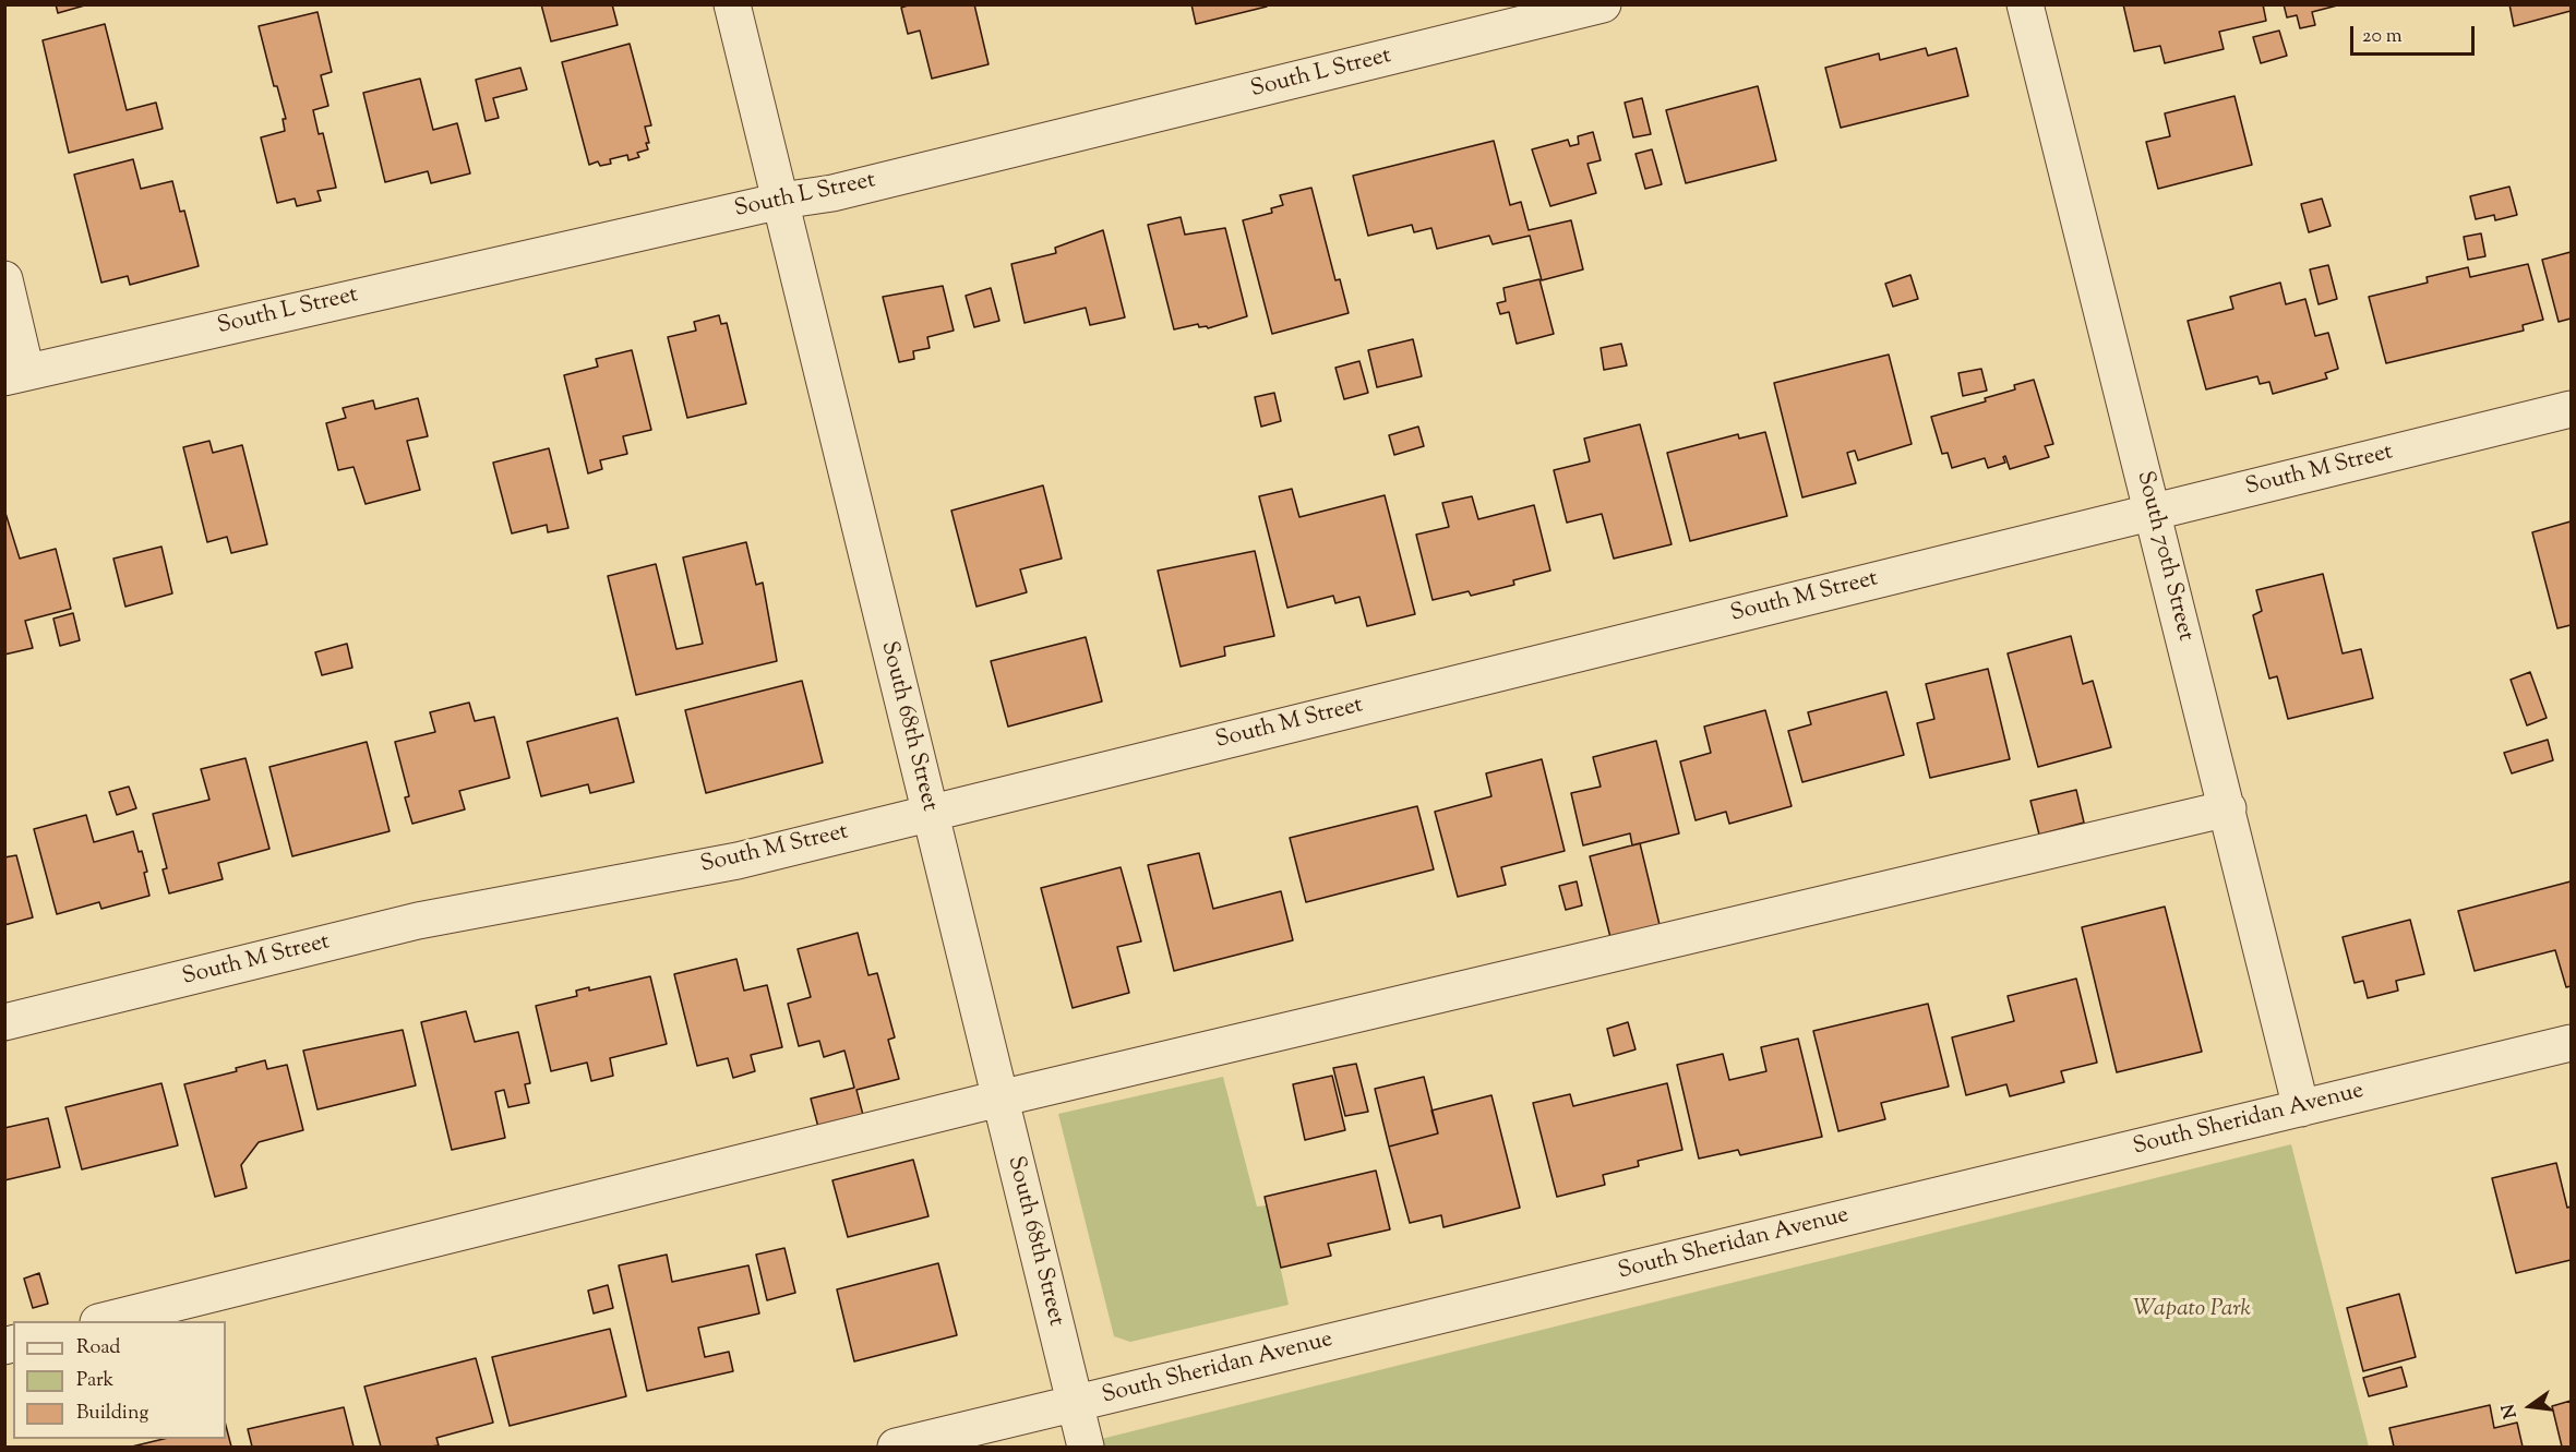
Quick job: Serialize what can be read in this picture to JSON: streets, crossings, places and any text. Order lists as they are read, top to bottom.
{
  "streets": {
    "street": [
      "South L Street",
      "South M Street",
      "South 70th Street",
      "South 68th Street",
      "South Sheridan Avenue"
    ]
  },
  "crossings": [
    ["South L Street", "South 68th Street"],
    ["South M Street", "South 70th Street"],
    ["South M Street", "South 68th Street"],
    ["South 70th Street", "South Sheridan Avenue"],
    ["South 68th Street", "South Sheridan Avenue"]
  ],
  "parks": ["Wapato Park"],
  "legend": ["Road", "Park", "Building"],
  "scale_bar": "20 m",
  "north": "left"
}
